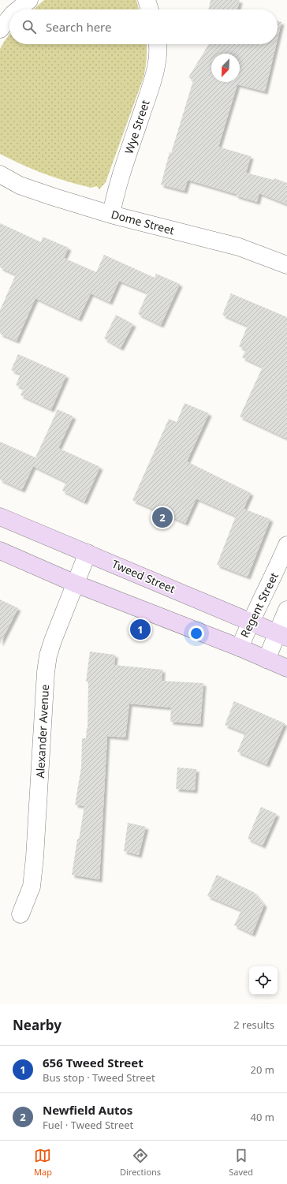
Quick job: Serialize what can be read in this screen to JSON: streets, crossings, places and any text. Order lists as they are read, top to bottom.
{
  "streets": {
    "main road": ["Tweed Street"],
    "street": [
      "Wye Street",
      "Dome Street",
      "Regent Street",
      "Alexander Avenue"
    ]
  },
  "crossings": [
    ["Wye Street", "Dome Street"],
    ["Tweed Street", "Regent Street"],
    ["Tweed Street", "Alexander Avenue"]
  ],
  "north": "bottom left",
  "page": {
    "search": "Search here",
    "pins": ["2", "1"],
    "heading": ["Nearby", "2 results"],
    "list": [
      {
        "mark": "1",
        "name": "656 Tweed Street",
        "note": "Bus stop · Tweed Street",
        "value": "20 m"
      },
      {
        "mark": "2",
        "name": "Newfield Autos",
        "note": "Fuel · Tweed Street",
        "value": "40 m"
      }
    ],
    "nav": ["Map", "Directions", "Saved"]
  }
}
